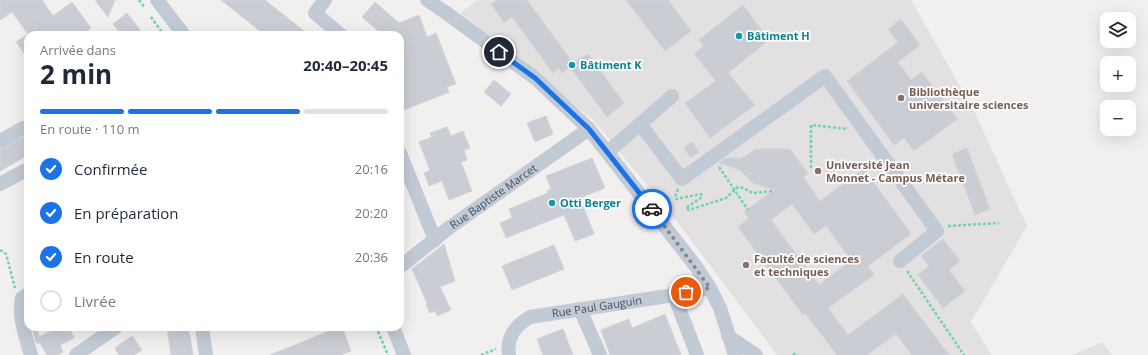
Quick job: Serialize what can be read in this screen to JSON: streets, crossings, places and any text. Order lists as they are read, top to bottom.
{
  "streets": {
    "street": ["Rue Baptiste Marcet", "Rue Paul Gauguin"]
  },
  "places": [
    "Bâtiment H",
    "Bâtiment K",
    "Bibliothèque universitaire sciences",
    "Université Jean Monnet - Campus Métare",
    "Otti Berger",
    "Faculté de sciences et techniques"
  ],
  "page": {
    "map_buttons": ["+", "−"],
    "heading": ["2 min", "Arrivée dans", "20:40–20:45"],
    "bar": "En route · 110 m",
    "list": [
      ["Confirmée", "20:16"],
      ["En préparation", "20:20"],
      ["En route", "20:36"],
      "Livrée"
    ]
  }
}
